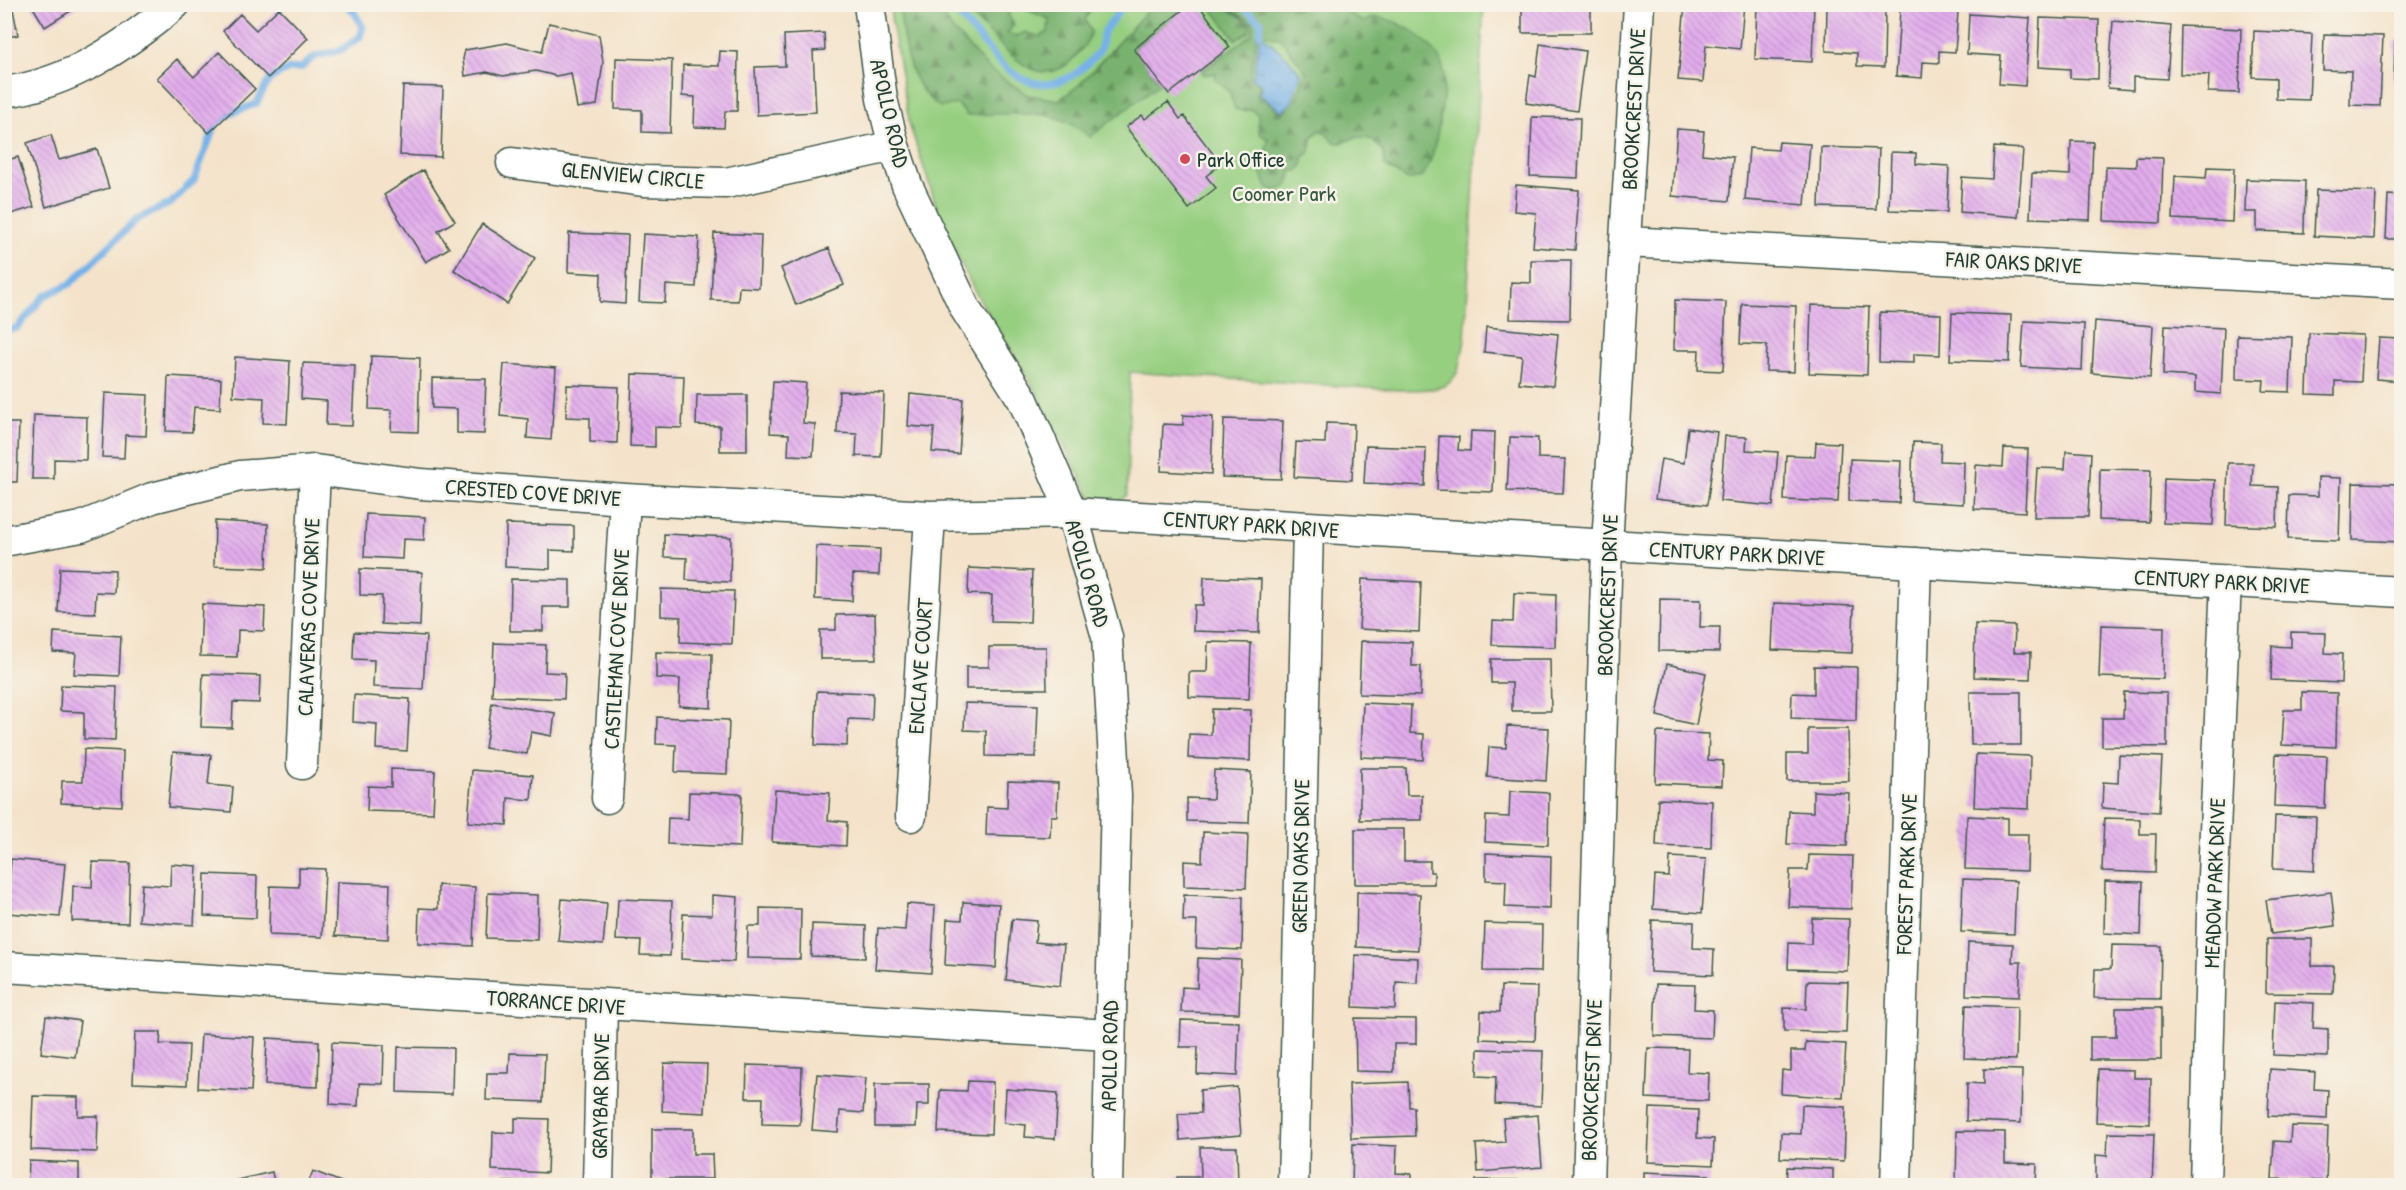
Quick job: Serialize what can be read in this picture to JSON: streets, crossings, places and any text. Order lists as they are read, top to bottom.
{
  "streets": {
    "street": [
      "BROOKCREST DRIVE",
      "APOLLO ROAD",
      "GLENVIEW CIRCLE",
      "FAIR OAKS DRIVE",
      "CRESTED COVE DRIVE",
      "CENTURY PARK DRIVE",
      "CALAVERAS COVE DRIVE",
      "CASTLEMAN COVE DRIVE",
      "ENCLAVE COURT",
      "GREEN OAKS DRIVE",
      "FOREST PARK DRIVE",
      "MEADOW PARK DRIVE",
      "TORRANCE DRIVE",
      "GRAYBAR DRIVE"
    ]
  },
  "crossings": [
    ["BROOKCREST DRIVE", "FAIR OAKS DRIVE"],
    ["BROOKCREST DRIVE", "CENTURY PARK DRIVE"],
    ["APOLLO ROAD", "GLENVIEW CIRCLE"],
    ["APOLLO ROAD", "CRESTED COVE DRIVE"],
    ["APOLLO ROAD", "CENTURY PARK DRIVE"],
    ["APOLLO ROAD", "TORRANCE DRIVE"],
    ["CRESTED COVE DRIVE", "CENTURY PARK DRIVE"],
    ["CRESTED COVE DRIVE", "CALAVERAS COVE DRIVE"],
    ["CRESTED COVE DRIVE", "CASTLEMAN COVE DRIVE"],
    ["CRESTED COVE DRIVE", "ENCLAVE COURT"],
    ["CENTURY PARK DRIVE", "GREEN OAKS DRIVE"],
    ["CENTURY PARK DRIVE", "FOREST PARK DRIVE"],
    ["CENTURY PARK DRIVE", "MEADOW PARK DRIVE"],
    ["TORRANCE DRIVE", "GRAYBAR DRIVE"]
  ],
  "parks": ["Coomer Park"],
  "places": ["Park Office"]
}
